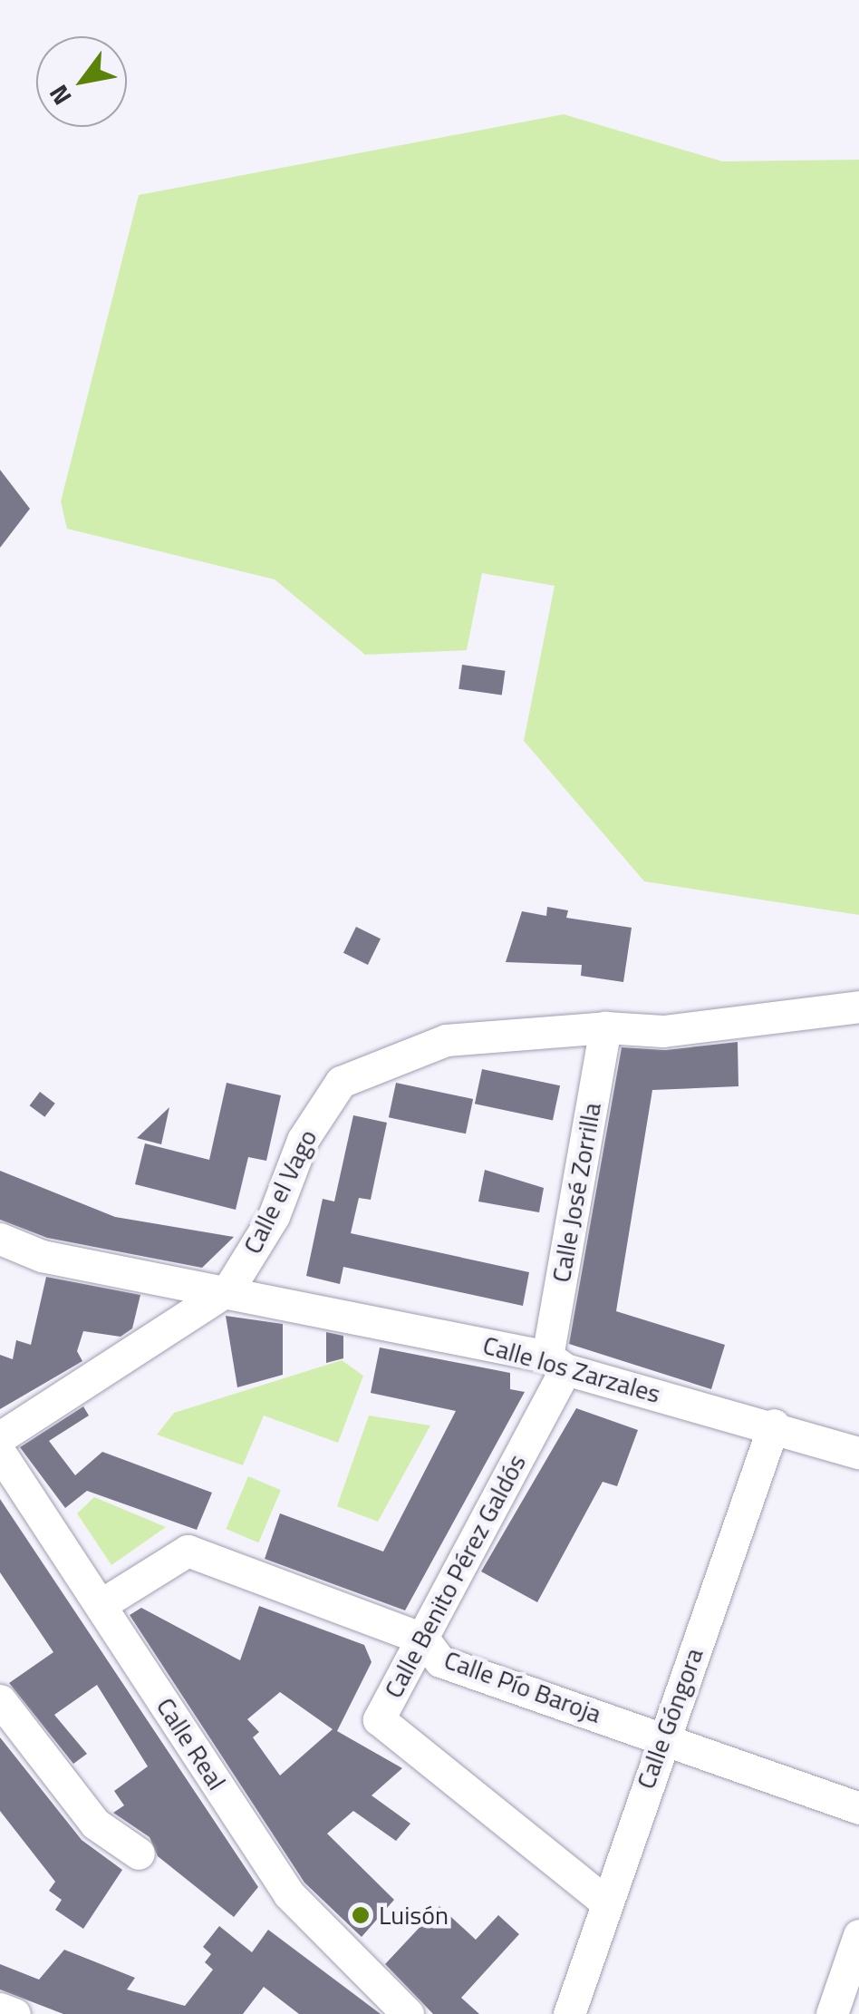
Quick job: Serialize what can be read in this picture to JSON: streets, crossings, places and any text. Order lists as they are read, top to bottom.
{
  "streets": {
    "street": [
      "Calle el Vago",
      "Calle José Zorrilla",
      "Calle los Zarzales",
      "Calle Benito Pérez Galdós",
      "Calle Pío Baroja",
      "Calle Góngora",
      "Calle Real"
    ]
  },
  "crossings": [
    ["Calle el Vago", "Calle José Zorrilla"],
    ["Calle el Vago", "Calle los Zarzales"],
    ["Calle José Zorrilla", "Calle los Zarzales"],
    ["Calle José Zorrilla", "Calle Benito Pérez Galdós"],
    ["Calle los Zarzales", "Calle Benito Pérez Galdós"],
    ["Calle los Zarzales", "Calle Góngora"],
    ["Calle Benito Pérez Galdós", "Calle Pío Baroja"],
    ["Calle Benito Pérez Galdós", "Calle Góngora"],
    ["Calle Pío Baroja", "Calle Góngora"],
    ["Calle Pío Baroja", "Calle Real"]
  ],
  "places": ["Luisón"],
  "north": "bottom left"
}
